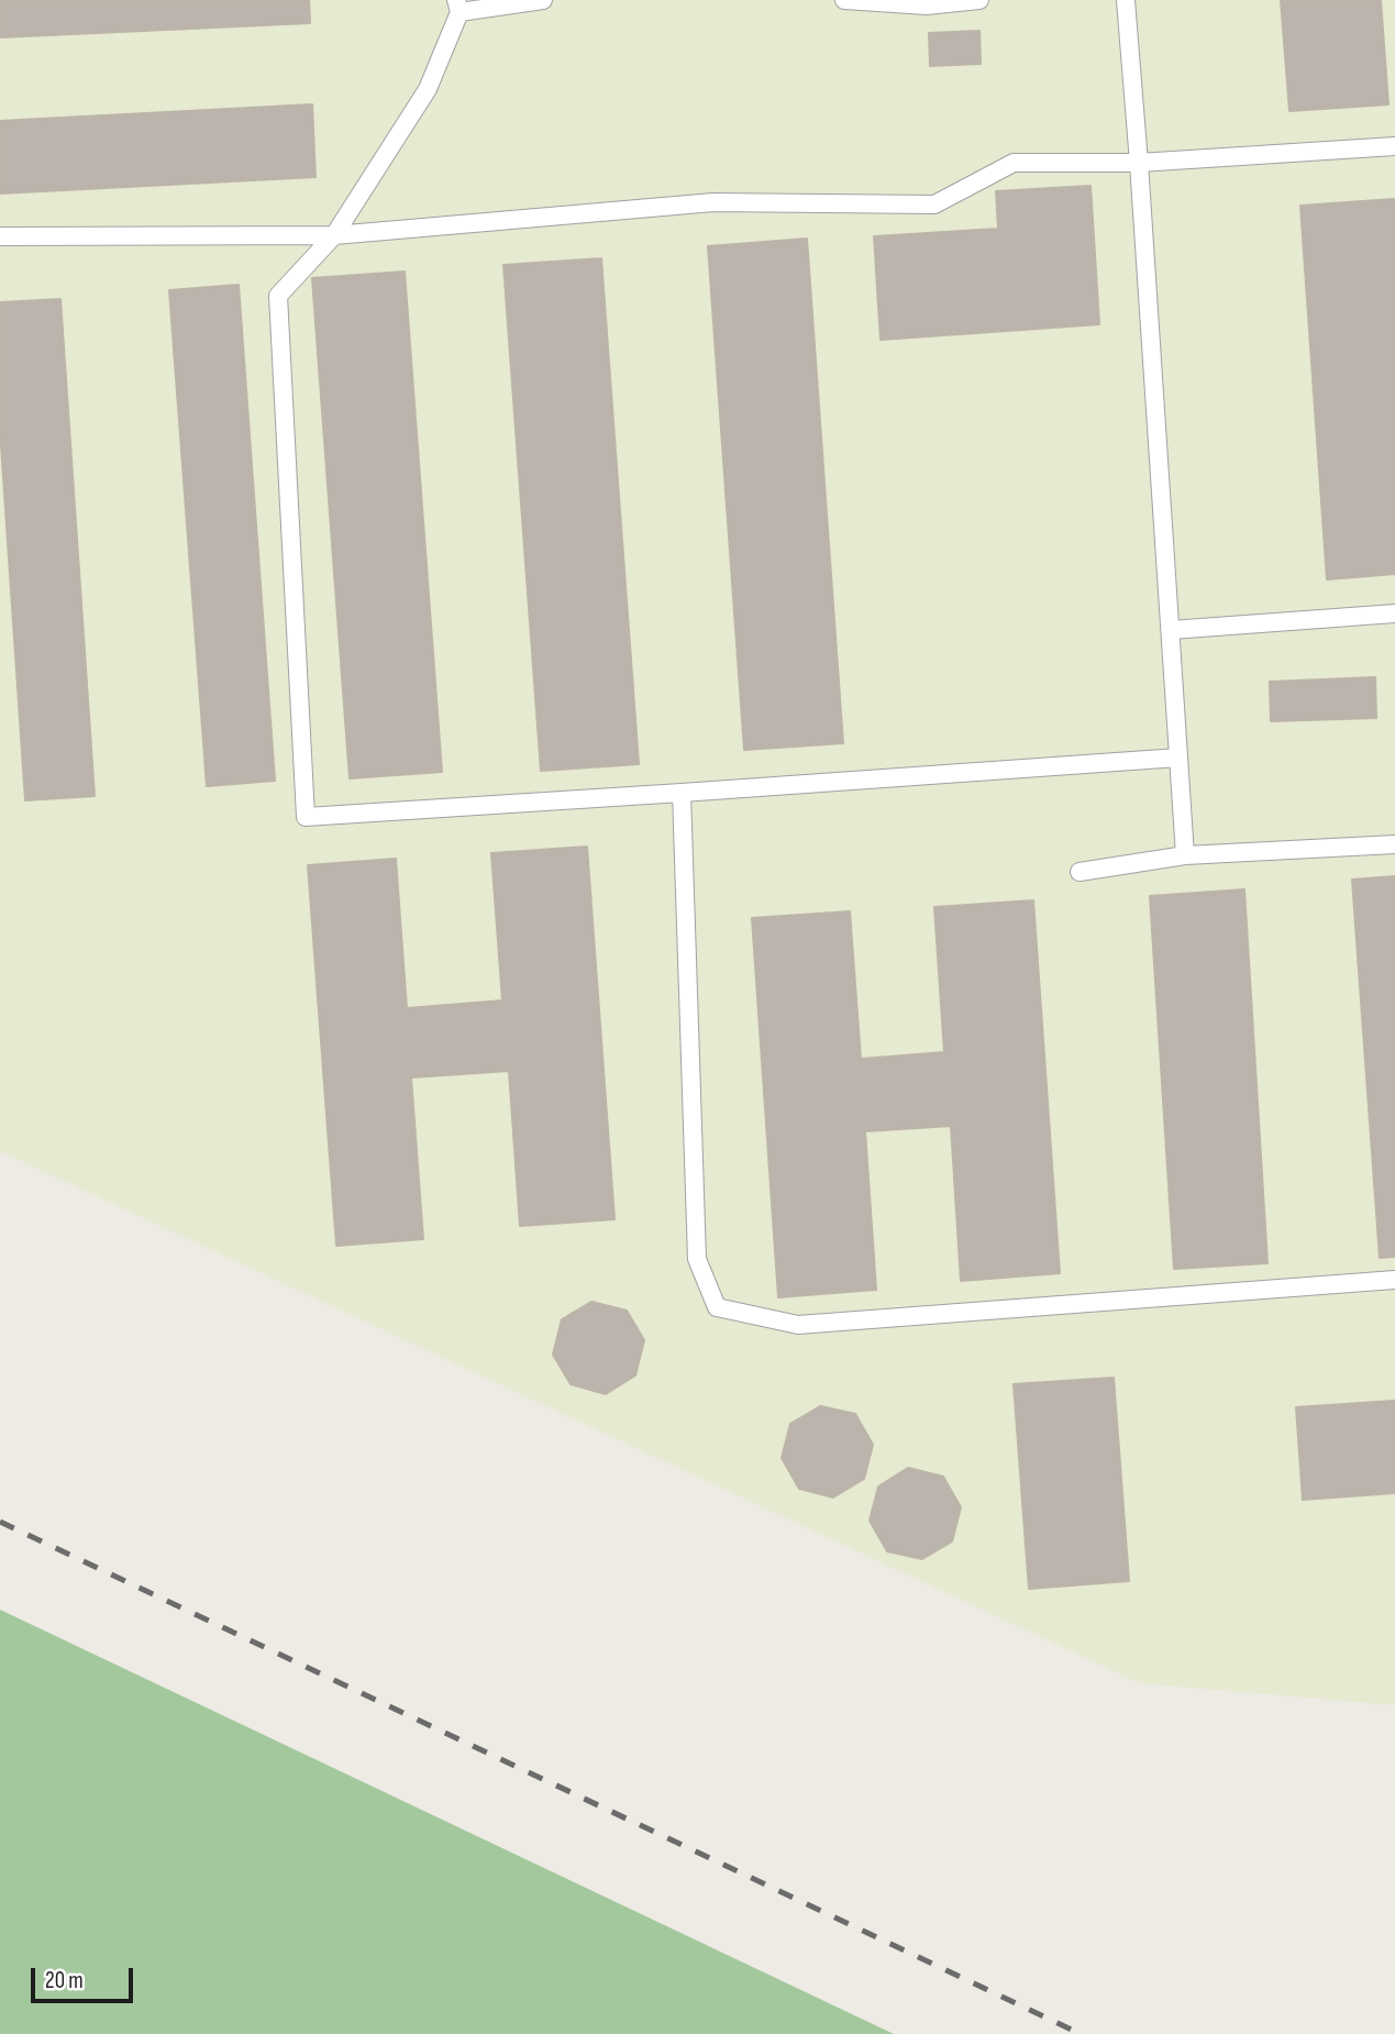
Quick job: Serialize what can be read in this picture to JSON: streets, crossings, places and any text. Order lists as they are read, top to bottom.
{
  "scale_bar": "20 m"
}
